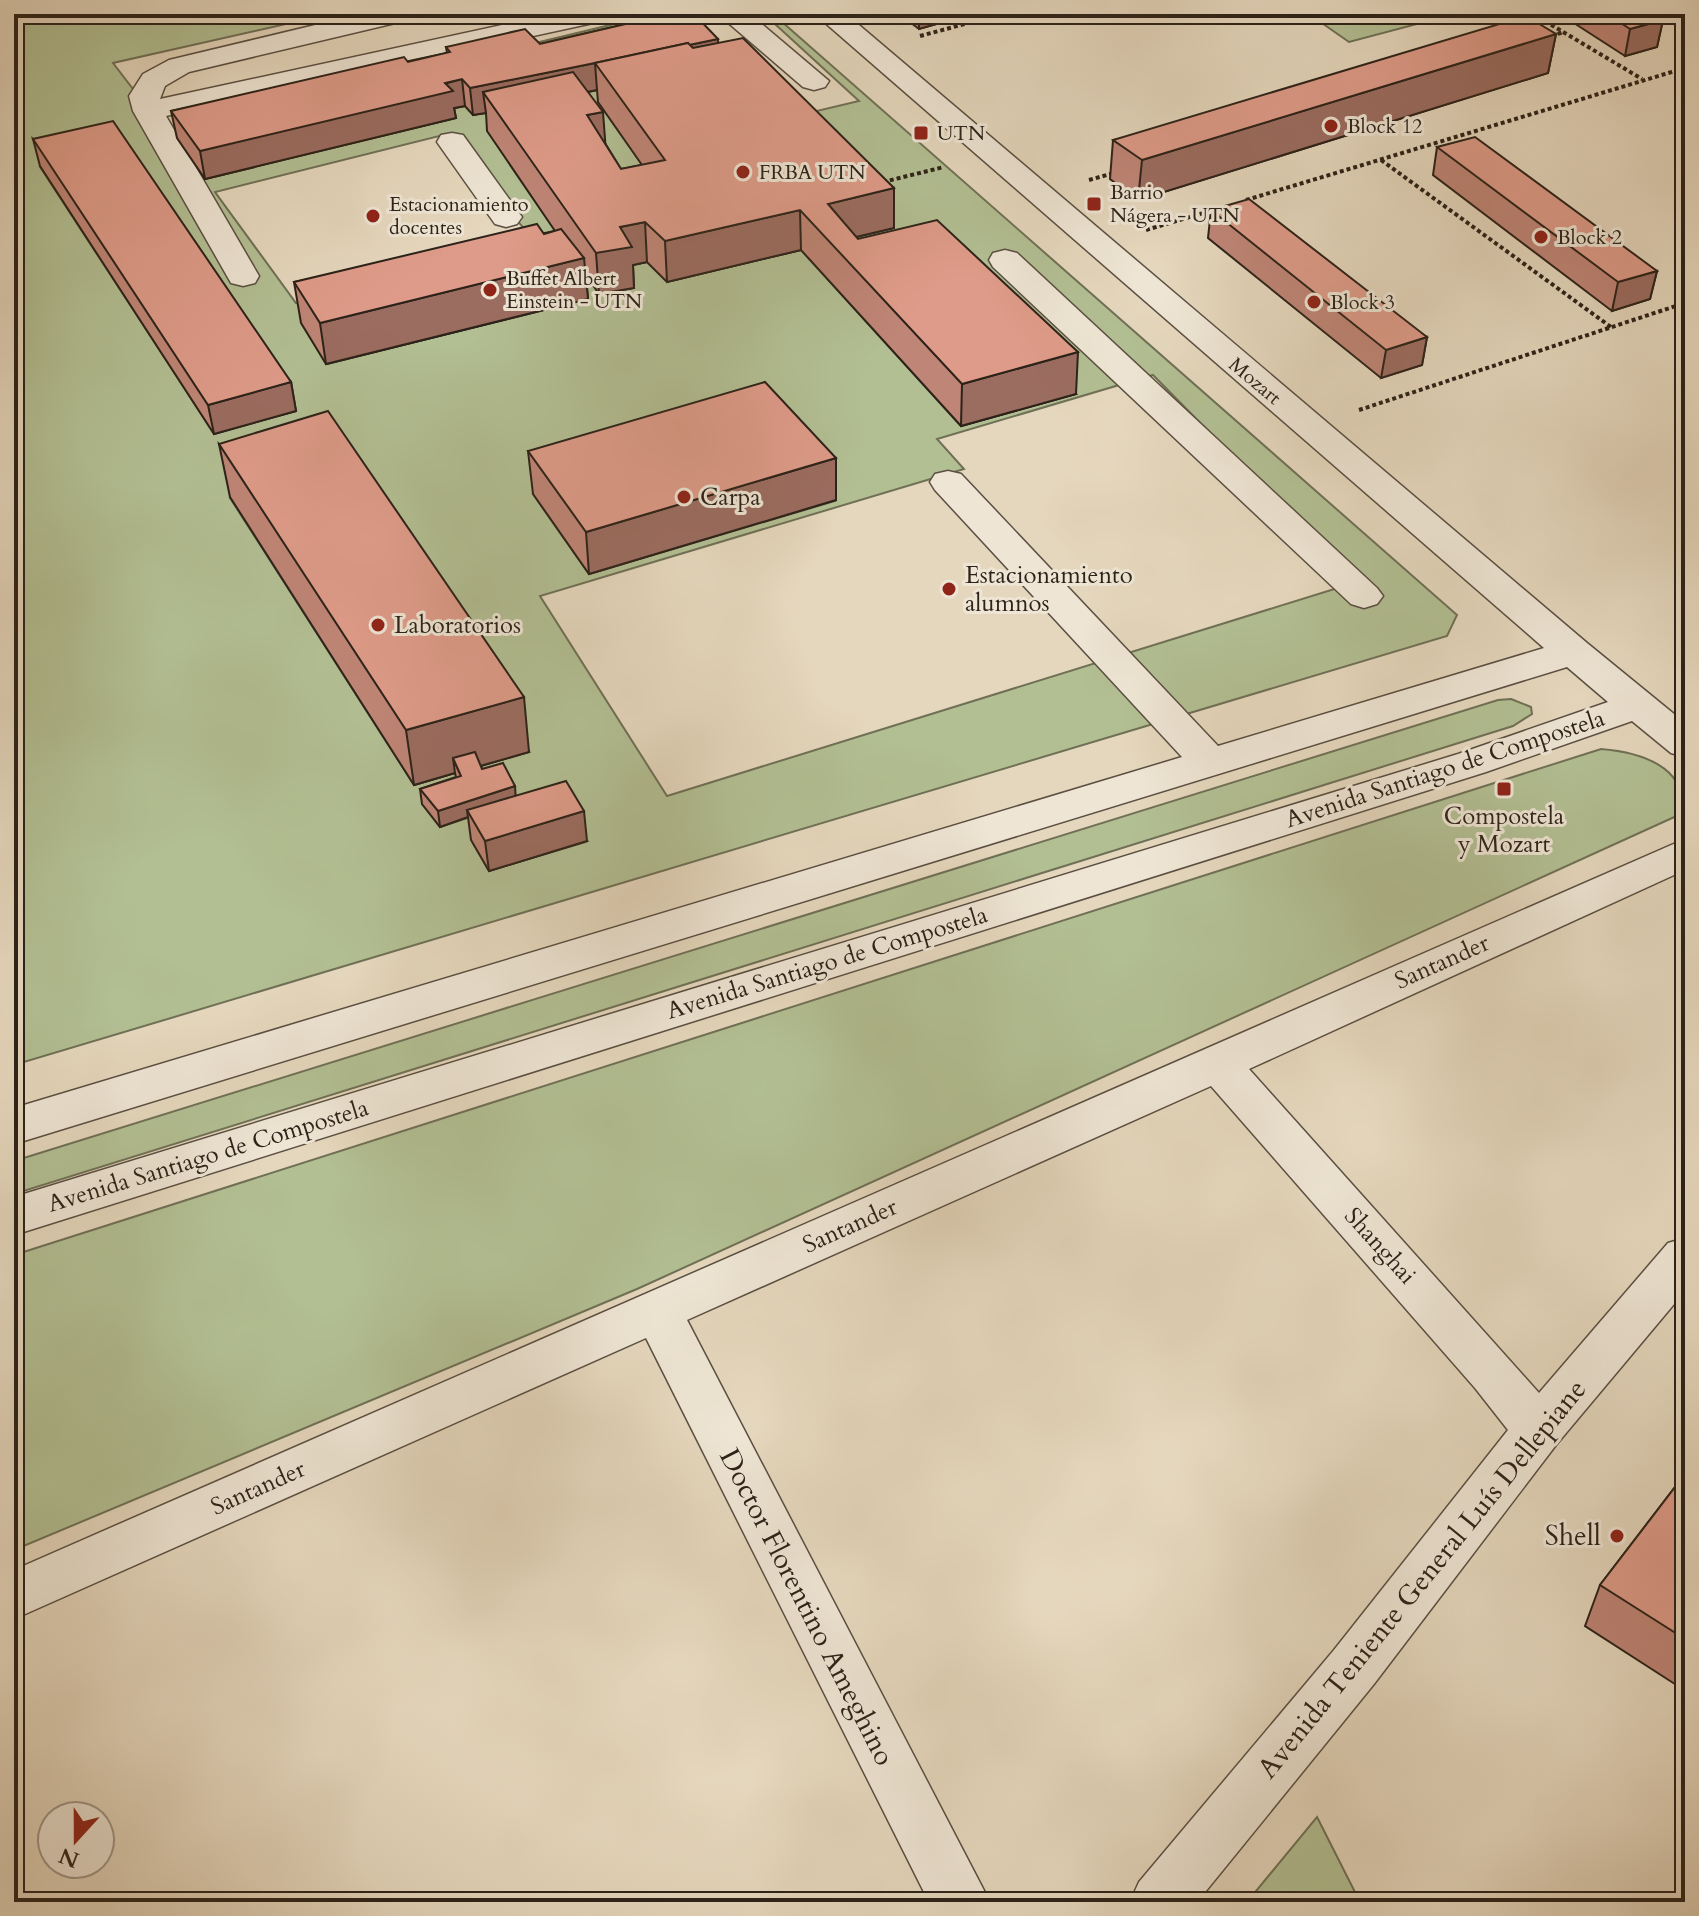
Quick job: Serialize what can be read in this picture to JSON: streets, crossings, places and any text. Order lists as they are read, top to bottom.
{
  "streets": {
    "street": [
      "Mozart",
      "Avenida Santiago de Compostela",
      "Santander",
      "Shanghai",
      "Avenida Teniente General Luís Dellepiane",
      "Doctor Florentino Ameghino"
    ]
  },
  "crossings": [
    ["Mozart", "Avenida Santiago de Compostela"],
    ["Santander", "Shanghai"],
    ["Santander", "Doctor Florentino Ameghino"],
    ["Shanghai", "Avenida Teniente General Luís Dellepiane"]
  ],
  "places": {
    "other": [
      "Block 12",
      "FRBA UTN",
      "Estacionamiento docentes",
      "Block 2",
      "Buffet Albert Einstein - UTN",
      "Block 3",
      "Carpa",
      "Estacionamiento alumnos",
      "Laboratorios",
      "Shell"
    ],
    "transit": ["UTN", "Barrio Nágera - UTN", "Compostela y Mozart"]
  },
  "north": "bottom"
}
